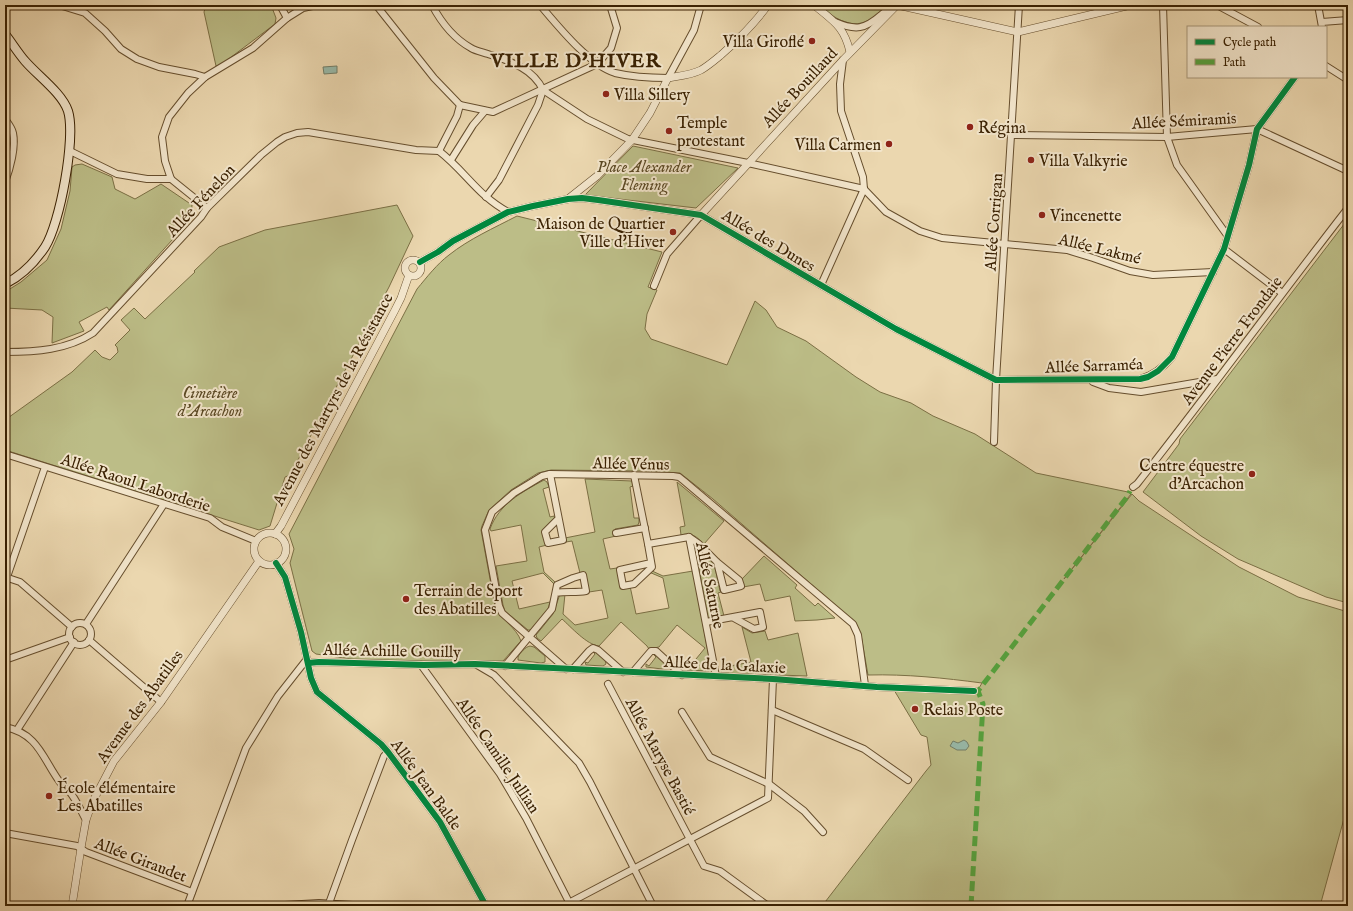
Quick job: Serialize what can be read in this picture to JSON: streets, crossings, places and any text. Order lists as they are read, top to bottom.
{
  "streets": {
    "street": [
      "Allée Bouillaud",
      "Allée Sémiramis",
      "Allée Fénelon",
      "Allée Corrigan",
      "Allée des Dunes",
      "Allée Lakmé",
      "Avenue Pierre Frondaie",
      "Allée Sarraméa",
      "Avenue des Martyrs de la Résistance",
      "Allée Vénus",
      "Allée Raoul Laborderie",
      "Allée Saturne",
      "Allée Achille Gouilly",
      "Allée de la Galaxie",
      "Avenue des Abatilles",
      "Allée Camille Jullian",
      "Allée Maryse Bastié",
      "Allée Jean Balde",
      "Allée Giraudet"
    ]
  },
  "crossings": [
    ["Allée Bouillaud", "Allée des Dunes"],
    ["Allée Sémiramis", "Allée Corrigan"],
    ["Allée Sémiramis", "Allée Sarraméa"],
    ["Allée Corrigan", "Allée des Dunes"],
    ["Allée Corrigan", "Allée Lakmé"],
    ["Allée Corrigan", "Allée Sarraméa"],
    ["Allée des Dunes", "Allée Sarraméa"],
    ["Allée Lakmé", "Allée Sarraméa"],
    ["Avenue des Martyrs de la Résistance", "Allée Raoul Laborderie"],
    ["Avenue des Martyrs de la Résistance", "Avenue des Abatilles"],
    ["Avenue des Martyrs de la Résistance", "Allée Jean Balde"],
    ["Allée Vénus", "Allée de la Galaxie"],
    ["Allée Raoul Laborderie", "Avenue des Abatilles"],
    ["Allée Raoul Laborderie", "Allée Jean Balde"],
    ["Allée Saturne", "Allée de la Galaxie"],
    ["Allée Achille Gouilly", "Allée de la Galaxie"],
    ["Allée Achille Gouilly", "Allée Camille Jullian"],
    ["Allée Achille Gouilly", "Allée Jean Balde"],
    ["Avenue des Abatilles", "Allée Jean Balde"],
    ["Avenue des Abatilles", "Allée Giraudet"]
  ],
  "districts": ["VILLE D'HIVER"],
  "parks": ["Place Alexander Fleming", "Cimetière d’Arcachon"],
  "places": [
    "Villa Giroflé",
    "Villa Sillery",
    "Régina",
    "Temple protestant",
    "Villa Carmen",
    "Villa Valkyrie",
    "Vincenette",
    "Maison de Quartier Ville d'Hiver",
    "Centre équestre d’Arcachon",
    "Terrain de Sport des Abatilles",
    "Relais Poste",
    "École élémentaire Les Abatilles"
  ],
  "legend": ["Cycle path", "Path"]
}
